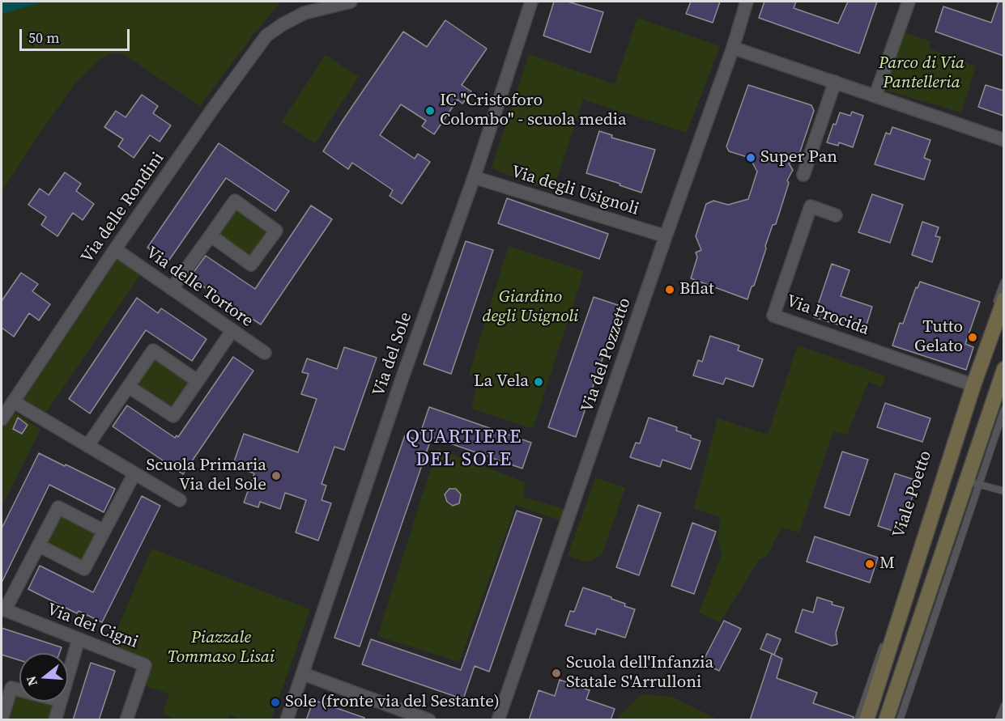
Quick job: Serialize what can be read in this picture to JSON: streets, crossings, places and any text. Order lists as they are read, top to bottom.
{
  "streets": {
    "main road": ["Viale Poetto"],
    "street": [
      "Via degli Usignoli",
      "Via delle Rondini",
      "Via delle Tortore",
      "Via Procida",
      "Via del Sole",
      "Via del Pozzetto",
      "Via dei Cigni"
    ]
  },
  "crossings": [
    ["Via degli Usignoli", "Via del Sole"],
    ["Via degli Usignoli", "Via del Pozzetto"],
    ["Via delle Rondini", "Via delle Tortore"],
    ["Via Procida", "Viale Poetto"]
  ],
  "districts": ["QUARTIERE DEL SOLE"],
  "parks": ["Parco di Via Pantelleria", "Giardino degli Usignoli", "Piazzale Tommaso Lisai"],
  "places": [
    "IC \"Cristoforo Colombo\" - scuola media",
    "Super Pan",
    "Bflat",
    "Tutto Gelato",
    "La Vela",
    "Scuola Primaria Via del Sole",
    "M",
    "Scuola dell'Infanzia Statale S'Arrulloni",
    "Sole (fronte via del Sestante)"
  ],
  "scale_bar": "50 m",
  "north": "left"
}
